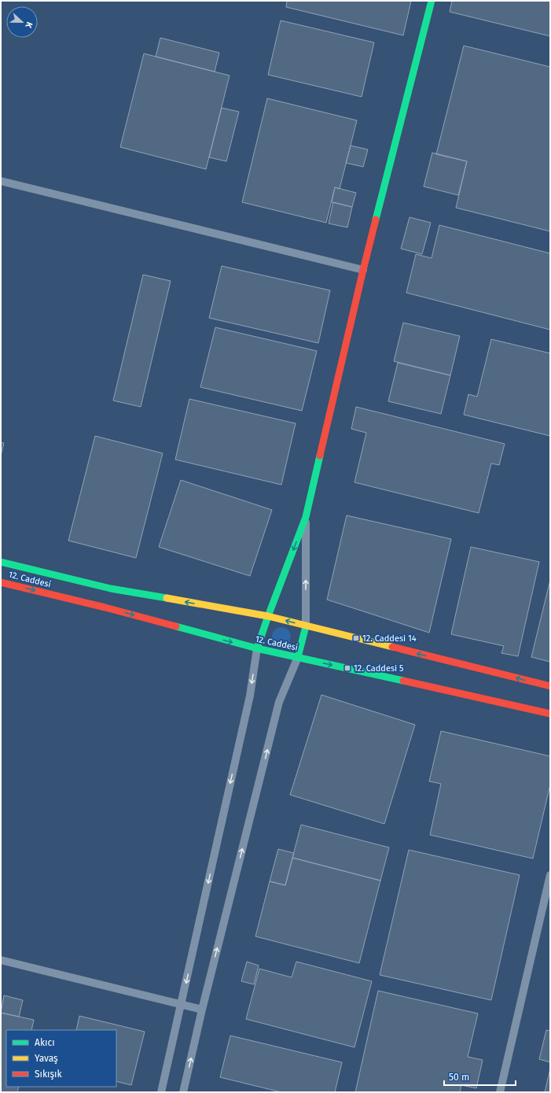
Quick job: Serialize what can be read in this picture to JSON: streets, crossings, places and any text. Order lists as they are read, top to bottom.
{
  "streets": {
    "street": ["12. Caddesi"]
  },
  "places": {
    "transit": ["12. Caddesi 14", "12. Caddesi 5"]
  },
  "legend": ["Akıcı", "Yavaş", "Sıkışık"],
  "scale_bar": "50 m",
  "north": "right"
}
